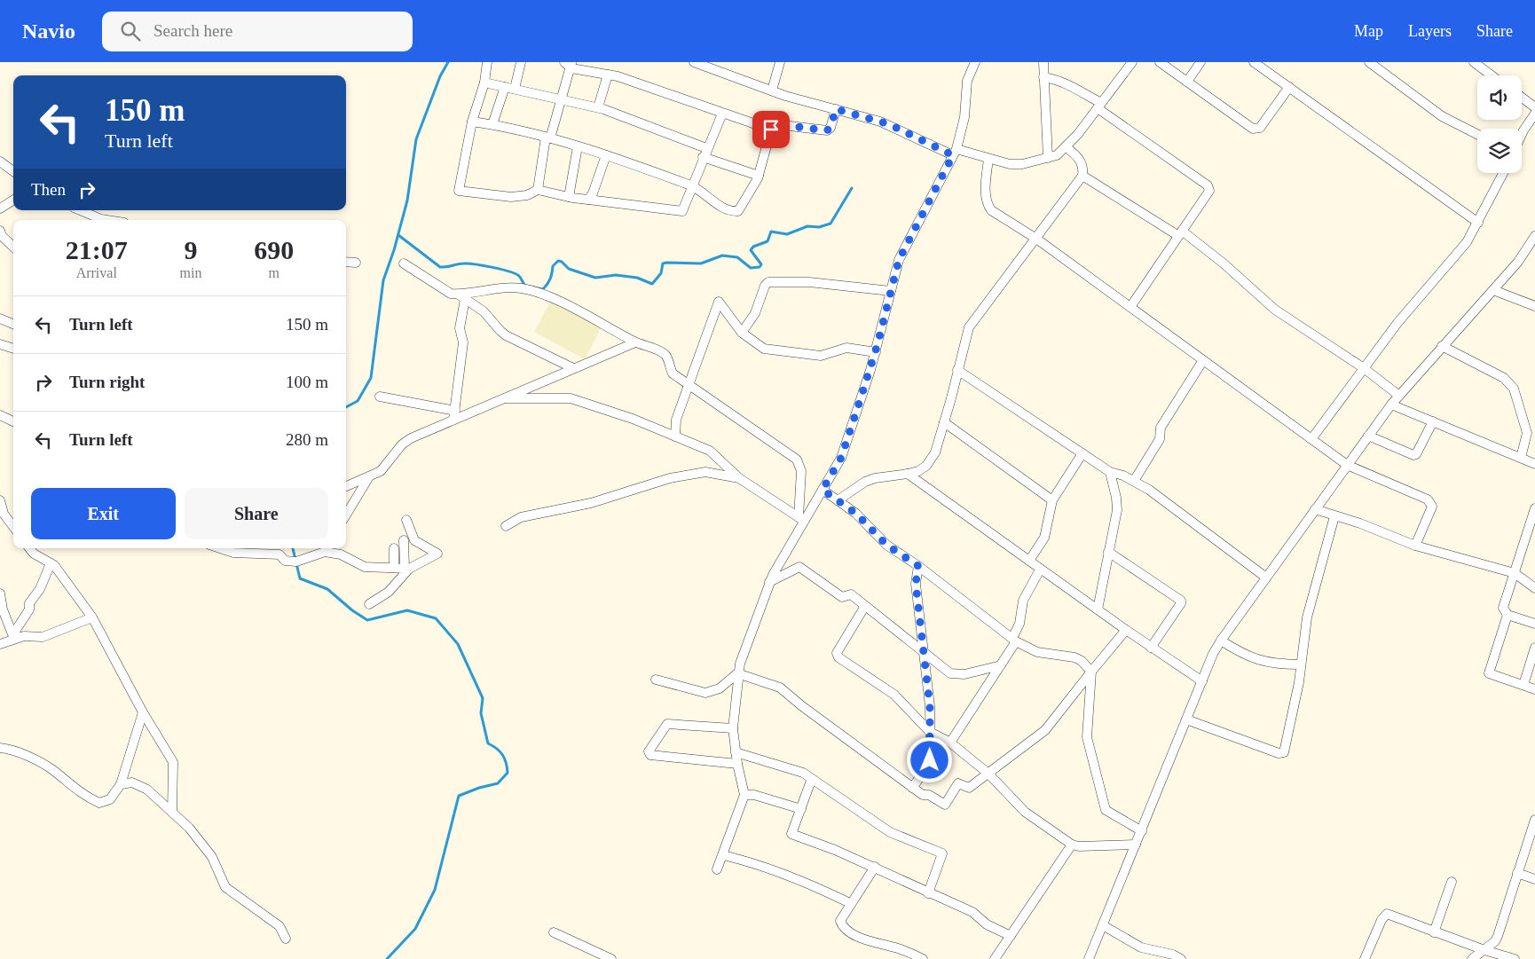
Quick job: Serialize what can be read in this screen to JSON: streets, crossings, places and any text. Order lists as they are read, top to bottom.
{
  "page": {
    "header": "Navio",
    "search": "Search here",
    "nav": ["Map", "Layers", "Share"],
    "turn": ["150 m", "Turn left"],
    "then": "Then",
    "eta": [
      "21:07",
      "Arrival",
      "9",
      "min",
      "690",
      "m"
    ],
    "list": [
      {
        "name": "Turn left",
        "value": "150 m"
      },
      {
        "name": "Turn right",
        "value": "100 m"
      },
      {
        "name": "Turn left",
        "value": "280 m"
      }
    ],
    "buttons": ["Exit", "Share"]
  }
}
